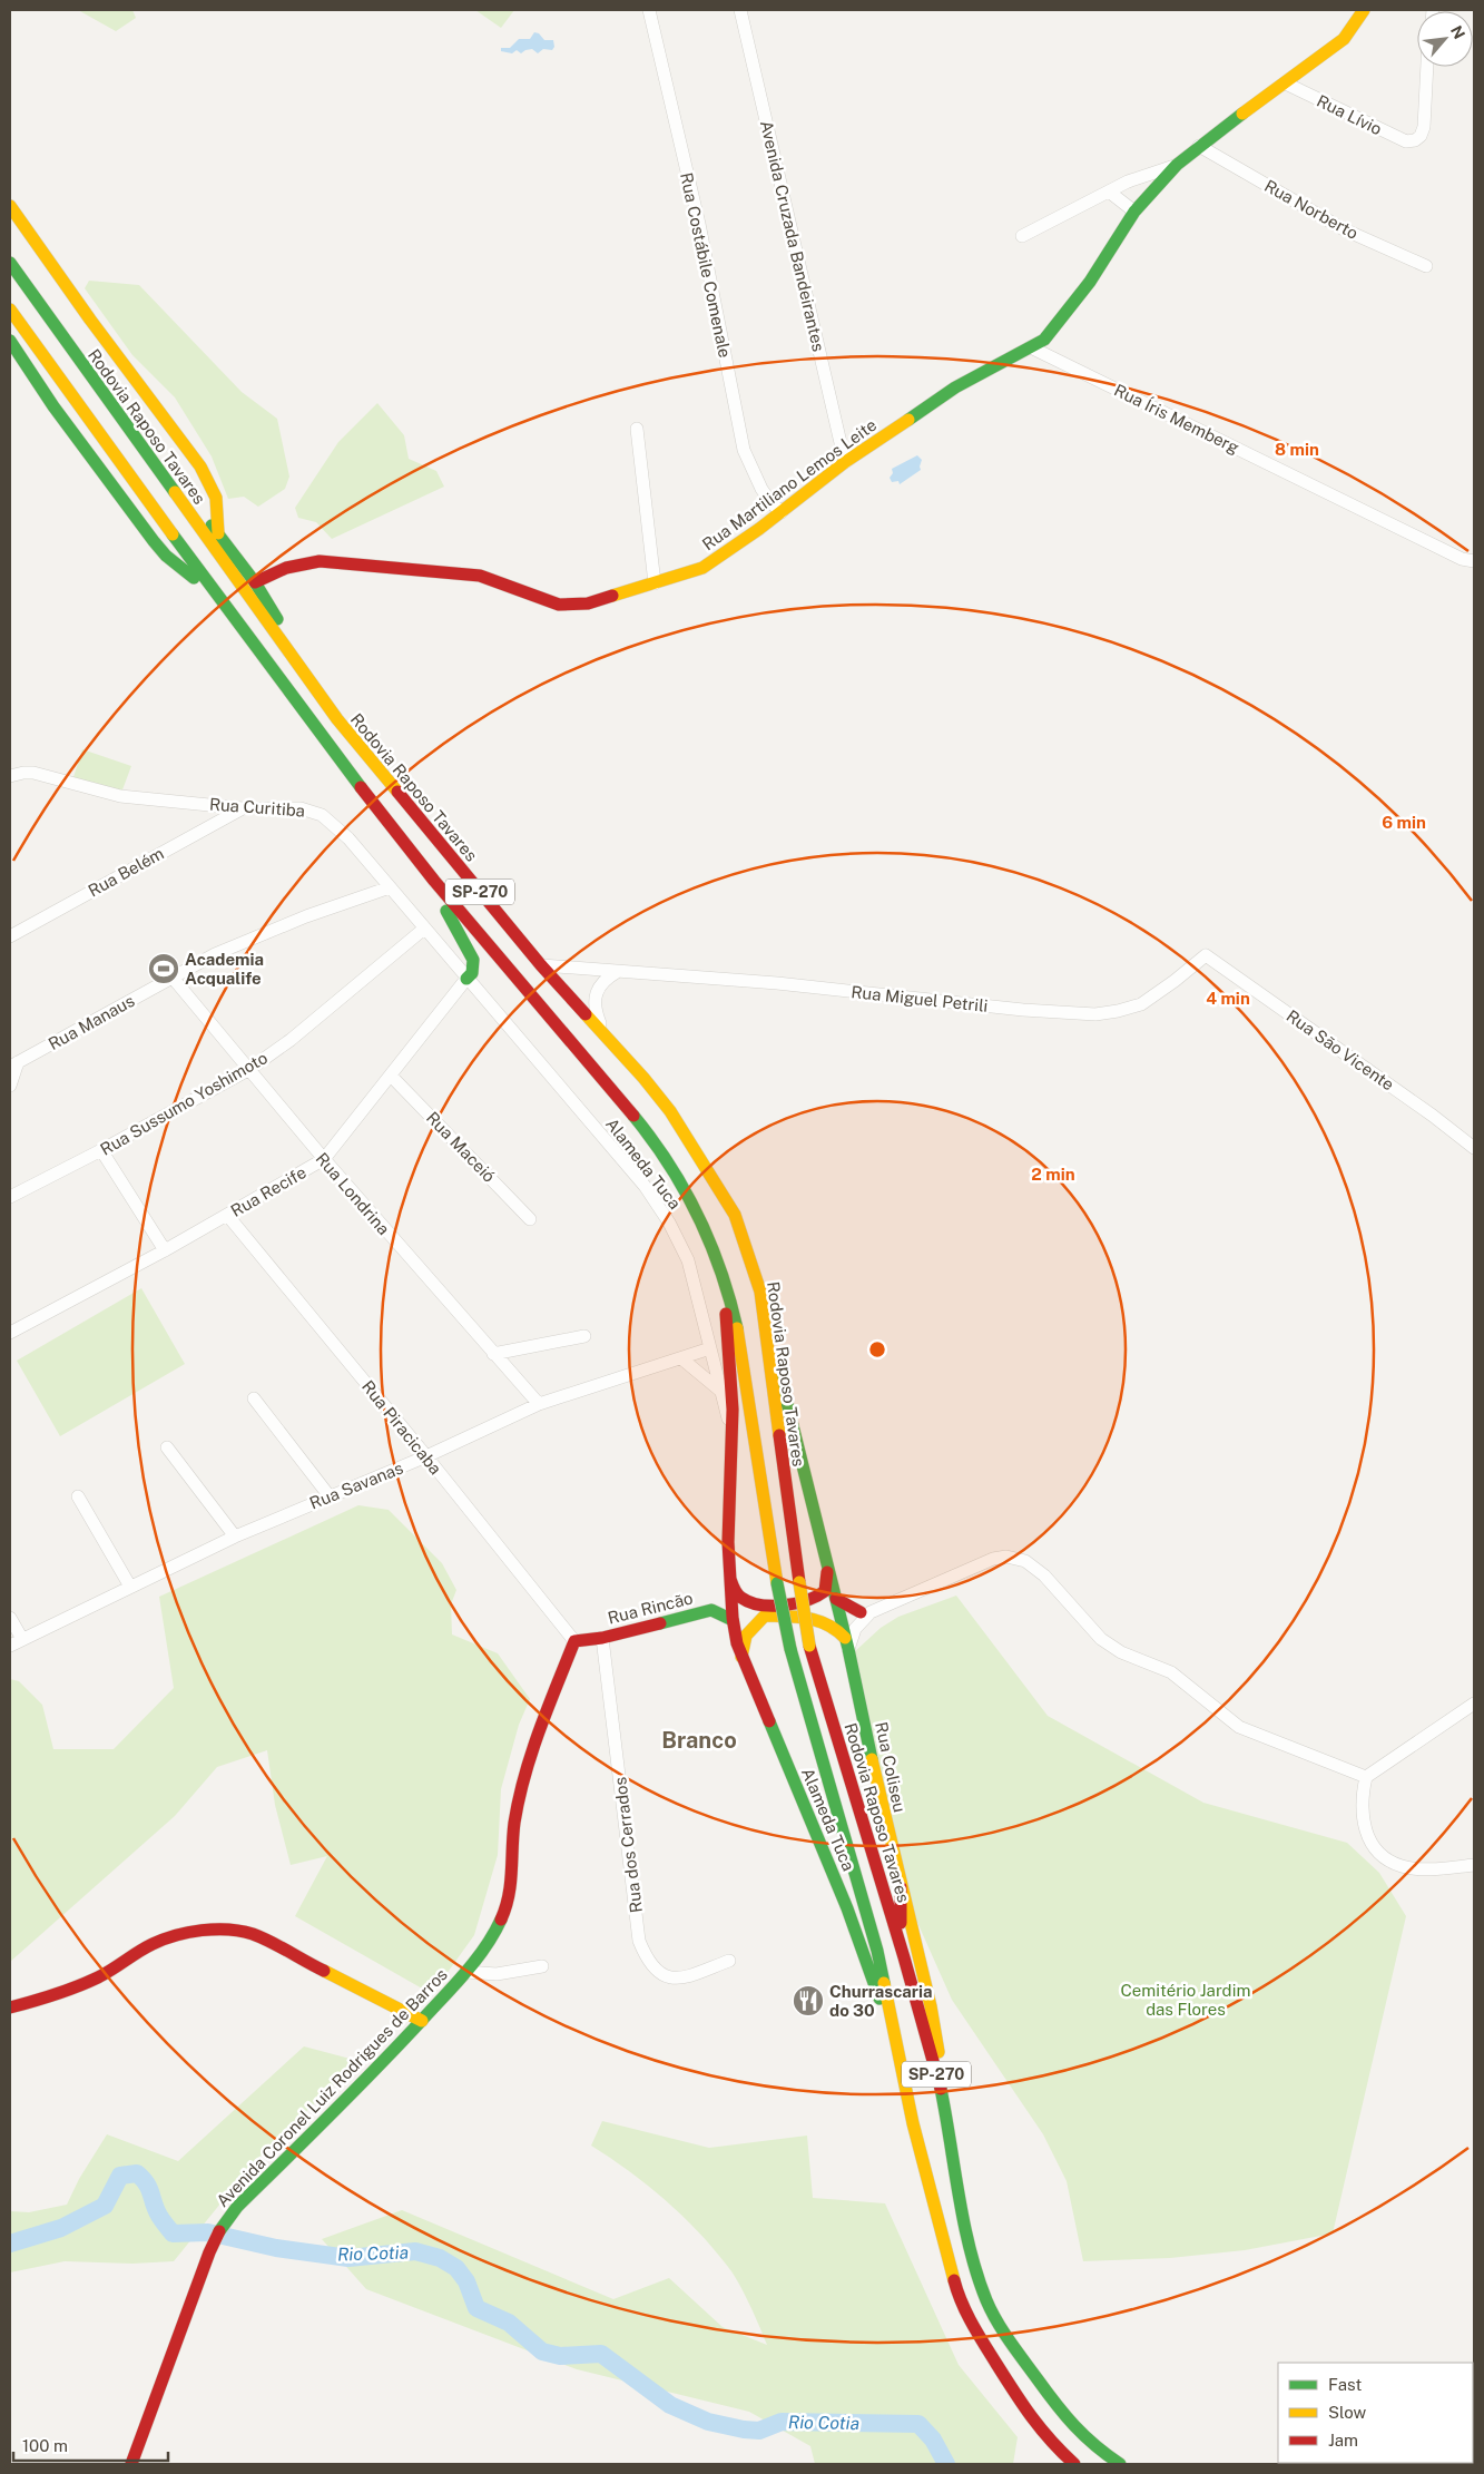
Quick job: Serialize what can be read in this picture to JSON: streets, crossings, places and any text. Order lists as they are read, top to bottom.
{
  "streets": {
    "main road": [
      "Rodovia Raposo Tavares",
      "Rua Martiliano Lemos Leite",
      "SP-270",
      "Alameda Tuca",
      "Rua Rincão",
      "Rua Coliseu",
      "Avenida Coronel Luiz Rodrigues de Barros"
    ],
    "street": [
      "Rua Lívio",
      "Rua Norberto",
      "Avenida Cruzada Bandeirantes",
      "Rua Costábile Comenale",
      "Rua Íris Memberg",
      "Rua Curitiba",
      "Rua Belém",
      "Rua Miguel Petrili",
      "Rua Manaus",
      "Rua São Vicente",
      "Rua Sussumo Yoshimoto",
      "Rua Maceió",
      "Rua Recife",
      "Rua Londrina",
      "Rua Piracicaba",
      "Rua Savanas",
      "Rua dos Cerrados"
    ]
  },
  "crossings": [
    ["Rua Lívio", "Rua Martiliano Lemos Leite"],
    ["Rua Norberto", "Rua Martiliano Lemos Leite"],
    ["Avenida Cruzada Bandeirantes", "Rua Martiliano Lemos Leite"],
    ["Rua Costábile Comenale", "Rua Martiliano Lemos Leite"],
    ["Rua Íris Memberg", "Rua Martiliano Lemos Leite"],
    ["Rodovia Raposo Tavares", "Rua Miguel Petrili"],
    ["Rodovia Raposo Tavares", "Rua Coliseu"],
    ["Rua Curitiba", "Rua Belém"],
    ["Rua Curitiba", "Rua Manaus"],
    ["Rua Curitiba", "Rua Sussumo Yoshimoto"],
    ["Rua Curitiba", "Alameda Tuca"],
    ["Rua Curitiba", "Rua Recife"],
    ["SP-270", "Alameda Tuca"],
    ["Rua Miguel Petrili", "Rua São Vicente"],
    ["Rua Manaus", "Rua Londrina"],
    ["Rua Sussumo Yoshimoto", "Rua Londrina"],
    ["Rua Maceió", "Rua Recife"],
    ["Alameda Tuca", "Rua Recife"],
    ["Alameda Tuca", "Rua Savanas"],
    ["Rua Recife", "Rua Londrina"],
    ["Rua Recife", "Rua Piracicaba"],
    ["Rua Londrina", "Rua Savanas"],
    ["Rua Piracicaba", "Rua Savanas"],
    ["Rua Piracicaba", "Rua Rincão"],
    ["Rua Piracicaba", "Avenida Coronel Luiz Rodrigues de Barros"],
    ["Rua Rincão", "Rua dos Cerrados"],
    ["Rua Rincão", "Avenida Coronel Luiz Rodrigues de Barros"]
  ],
  "districts": ["Branco"],
  "water": ["Rio Cotia"],
  "parks": ["Cemitério Jardim das Flores"],
  "places": {
    "sports": ["Academia Acqualife"],
    "restaurant": ["Churrascaria do 30"]
  },
  "legend": ["Fast", "Slow", "Jam"],
  "scale_bar": "100 m",
  "north": "top right",
  "rings": [
    "8 min",
    "6 min",
    "4 min",
    "2 min"
  ]
}
